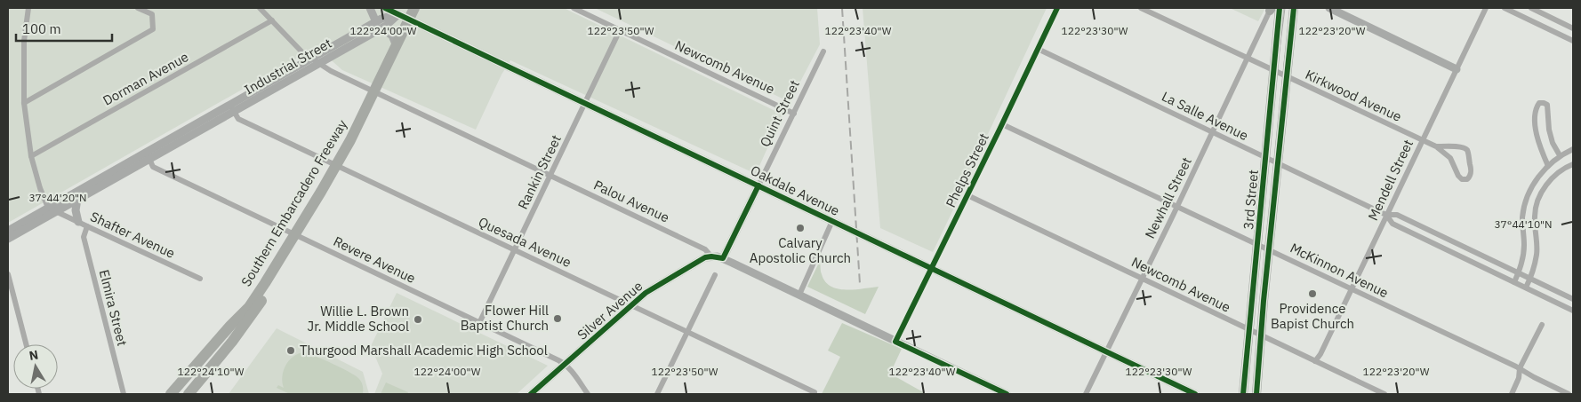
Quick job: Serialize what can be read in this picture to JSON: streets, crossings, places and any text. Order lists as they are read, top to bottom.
{
  "streets": {
    "highway": ["Southern Embarcadero Freeway"],
    "main road": ["3rd Street"],
    "street": [
      "Industrial Street",
      "Newcomb Avenue",
      "Dorman Avenue",
      "Kirkwood Avenue",
      "Quint Street",
      "La Salle Avenue",
      "Phelps Street",
      "Rankin Street",
      "Mendell Street",
      "Oakdale Avenue",
      "Newhall Street",
      "Palou Avenue",
      "Shafter Avenue",
      "Quesada Avenue",
      "Revere Avenue",
      "McKinnon Avenue",
      "Elmira Street",
      "Silver Avenue"
    ]
  },
  "crossings": [
    ["Industrial Street", "Oakdale Avenue"],
    ["Industrial Street", "Palou Avenue"],
    ["Industrial Street", "Shafter Avenue"],
    ["Industrial Street", "Quesada Avenue"],
    ["Industrial Street", "Revere Avenue"],
    ["Newcomb Avenue", "Quint Street"],
    ["Newcomb Avenue", "Phelps Street"],
    ["Newcomb Avenue", "Rankin Street"],
    ["Newcomb Avenue", "Mendell Street"],
    ["Newcomb Avenue", "Newhall Street"],
    ["Newcomb Avenue", "3rd Street"],
    ["Dorman Avenue", "Palou Avenue"],
    ["Kirkwood Avenue", "Mendell Street"],
    ["Kirkwood Avenue", "Newhall Street"],
    ["Kirkwood Avenue", "3rd Street"],
    ["Quint Street", "Oakdale Avenue"],
    ["Quint Street", "Palou Avenue"],
    ["La Salle Avenue", "Phelps Street"],
    ["La Salle Avenue", "Mendell Street"],
    ["La Salle Avenue", "Newhall Street"],
    ["La Salle Avenue", "3rd Street"],
    ["Phelps Street", "Oakdale Avenue"],
    ["Phelps Street", "Palou Avenue"],
    ["Phelps Street", "McKinnon Avenue"],
    ["Rankin Street", "Oakdale Avenue"],
    ["Rankin Street", "Palou Avenue"],
    ["Rankin Street", "Quesada Avenue"],
    ["Rankin Street", "Revere Avenue"],
    ["Mendell Street", "McKinnon Avenue"],
    ["Oakdale Avenue", "Newhall Street"],
    ["Newhall Street", "McKinnon Avenue"],
    ["3rd Street", "McKinnon Avenue"],
    ["Palou Avenue", "Silver Avenue"],
    ["Southern Embarcadero Freeway", "Revere Avenue"],
    ["Shafter Avenue", "Elmira Street"],
    ["Quesada Avenue", "Silver Avenue"],
    ["Revere Avenue", "Silver Avenue"]
  ],
  "places": [
    "Calvary Apostolic Church",
    "Providence Bapist Church",
    "Flower Hill Baptist Church",
    "Willie L. Brown Jr. Middle School",
    "Thurgood Marshall Academic High School"
  ],
  "scale_bar": "100 m",
  "north": "top",
  "coordinates": [
    "122°23'20\"W",
    "122°24'00\"W",
    "122°23'50\"W",
    "122°23'40\"W",
    "122°23'30\"W",
    "37°44'20\"N",
    "37°44'10\"N",
    "122°24'10\"W"
  ]
}
